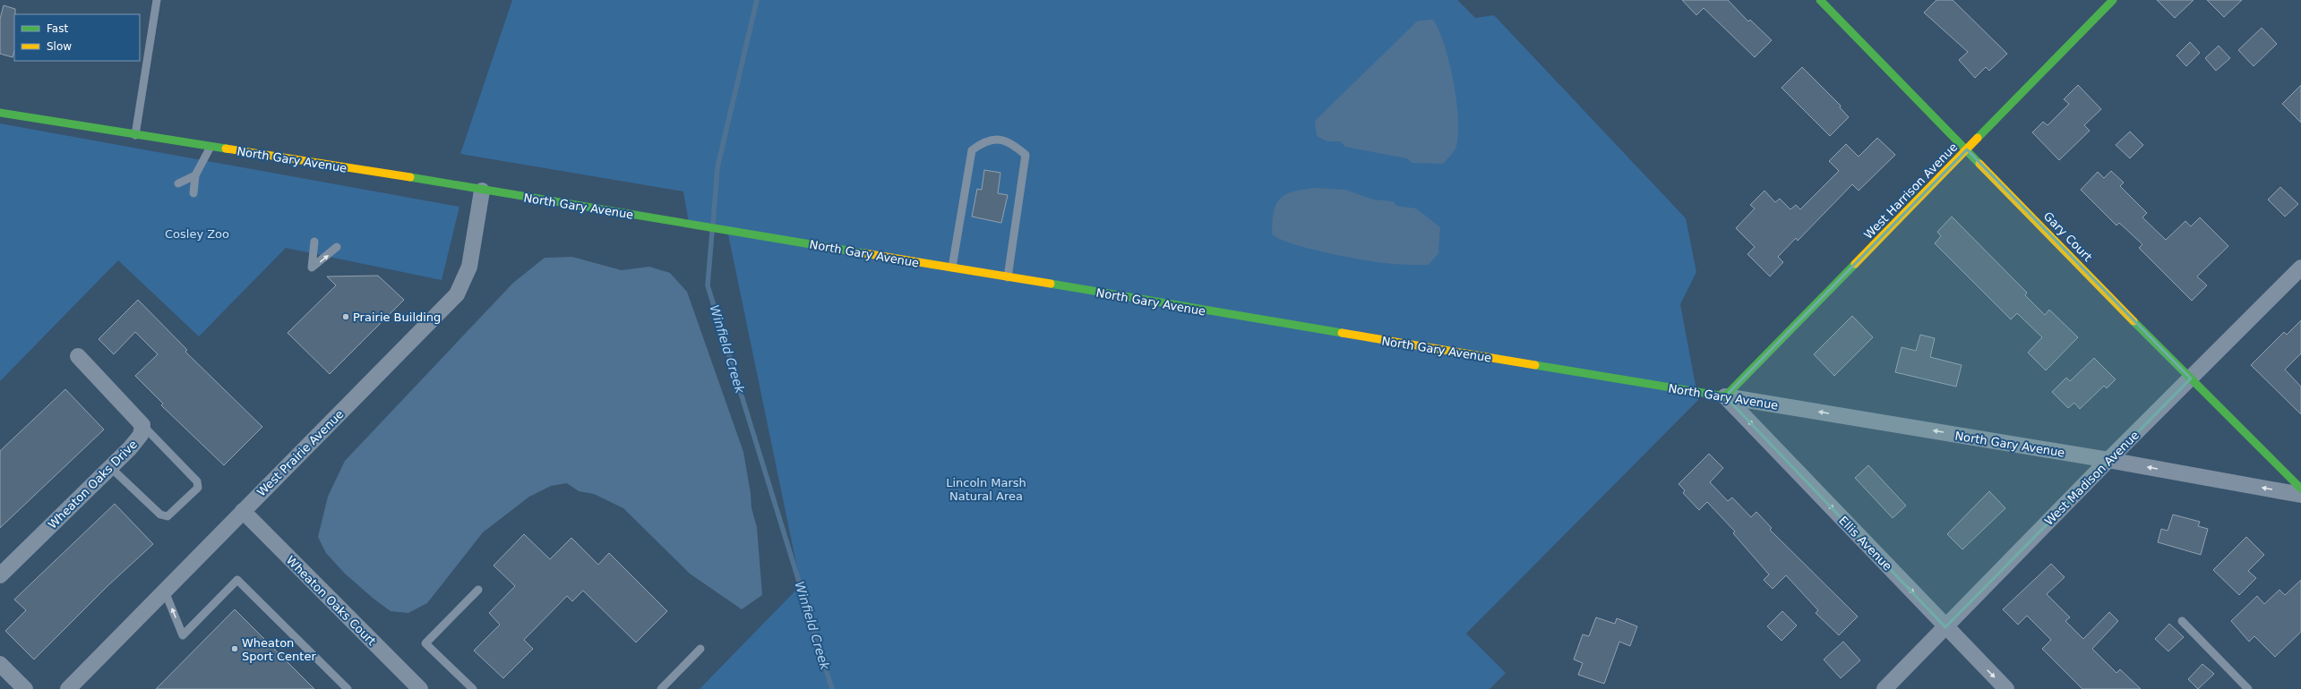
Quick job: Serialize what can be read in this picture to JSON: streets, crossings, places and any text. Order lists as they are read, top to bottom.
{
  "streets": {
    "street": [
      "North Gary Avenue",
      "West Harrison Avenue",
      "Gary Court",
      "West Prairie Avenue",
      "West Madison Avenue",
      "Wheaton Oaks Drive",
      "Ellis Avenue",
      "Wheaton Oaks Court"
    ]
  },
  "crossings": [
    ["North Gary Avenue", "West Harrison Avenue"],
    ["North Gary Avenue", "West Prairie Avenue"],
    ["North Gary Avenue", "West Madison Avenue"],
    ["North Gary Avenue", "Ellis Avenue"],
    ["West Harrison Avenue", "Gary Court"],
    ["West Harrison Avenue", "Ellis Avenue"],
    ["Gary Court", "West Madison Avenue"],
    ["West Prairie Avenue", "Wheaton Oaks Court"],
    ["West Madison Avenue", "Ellis Avenue"]
  ],
  "one_way": ["Ellis Avenue"],
  "water": ["Winfield Creek"],
  "parks": ["Cosley Zoo", "Lincoln Marsh Natural Area"],
  "places": ["Prairie Building", "Wheaton Sport Center"],
  "legend": ["Fast", "Slow"]
}
